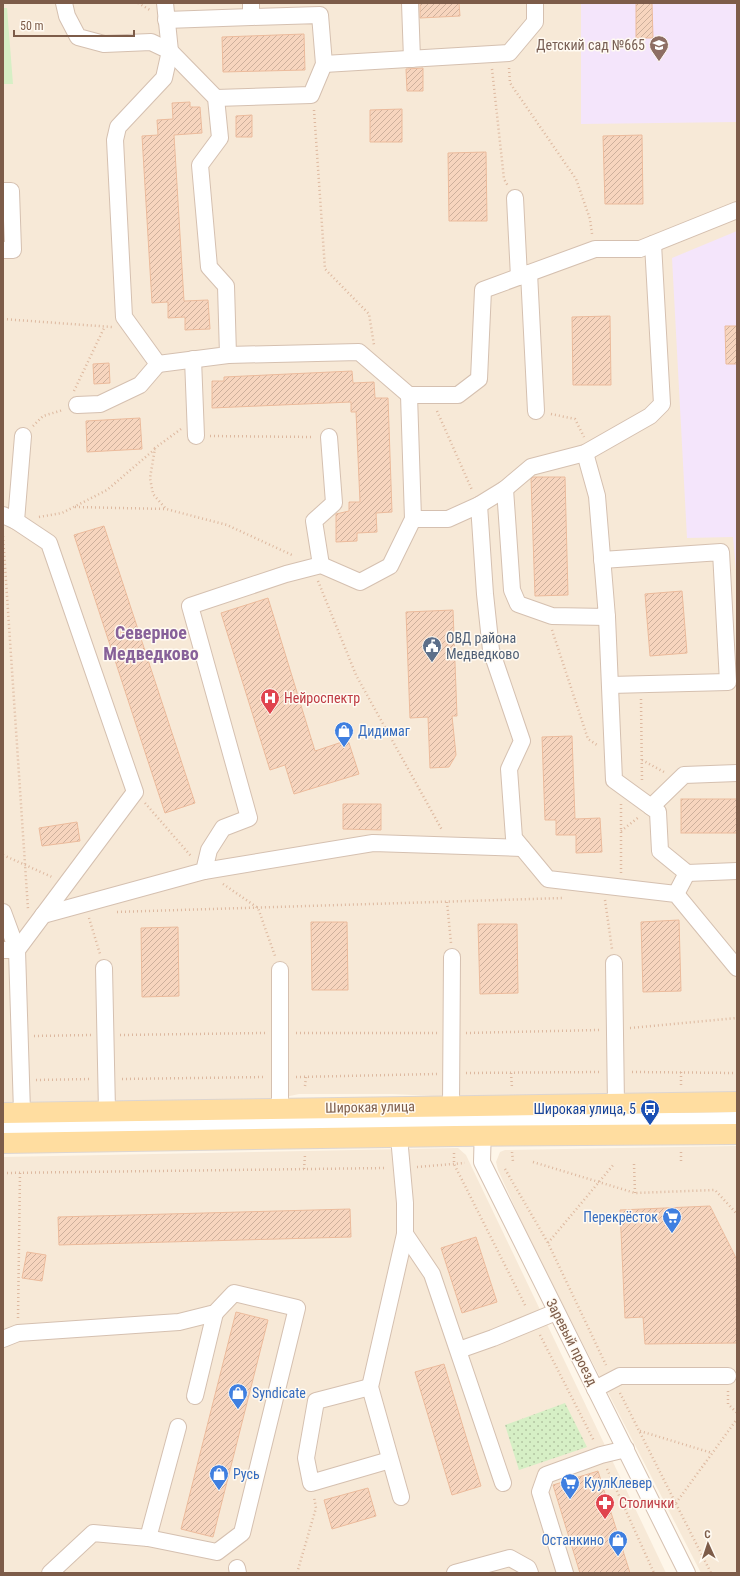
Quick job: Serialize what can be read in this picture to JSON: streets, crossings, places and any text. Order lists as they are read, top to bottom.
{
  "streets": {
    "main road": ["Широкая улица"],
    "street": ["Заревый проезд"]
  },
  "crossings": [
    ["Широкая улица", "Заревый проезд"]
  ],
  "districts": ["Северное Медведково"],
  "places": {
    "school or university": ["Детский сад №665"],
    "public building": ["ОВД района Медведково"],
    "hospital": ["Нейроcпектр"],
    "shop": [
      "Дидимаг",
      "Syndicate",
      "Русь",
      "Останкино"
    ],
    "bus stop": ["Широкая улица, 5"],
    "supermarket": ["Перекрёсток", "КуулКлевер"],
    "pharmacy": ["Столички"]
  },
  "scale_bar": "50 m",
  "north": "top"
}
